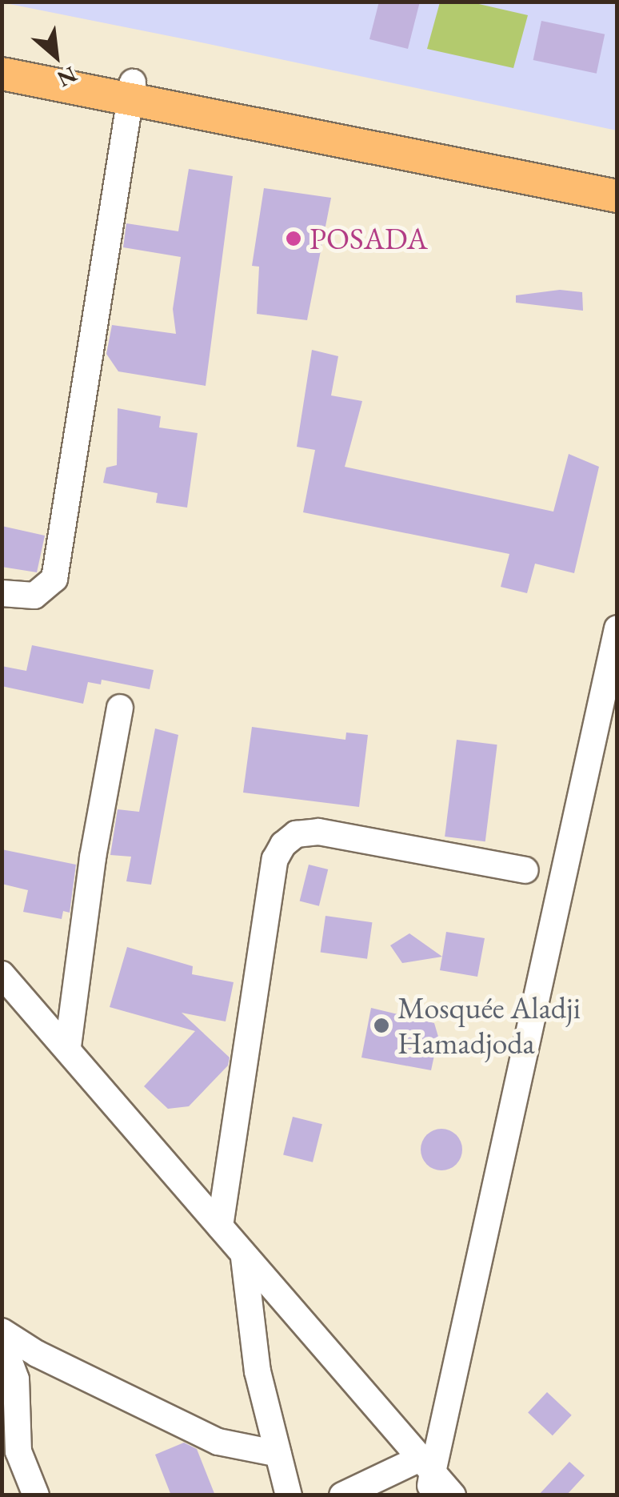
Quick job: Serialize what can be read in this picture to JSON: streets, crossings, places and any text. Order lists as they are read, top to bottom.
{
  "places": ["POSADA", "Mosquée Aladji Hamadjoda"],
  "north": "bottom right"
}
